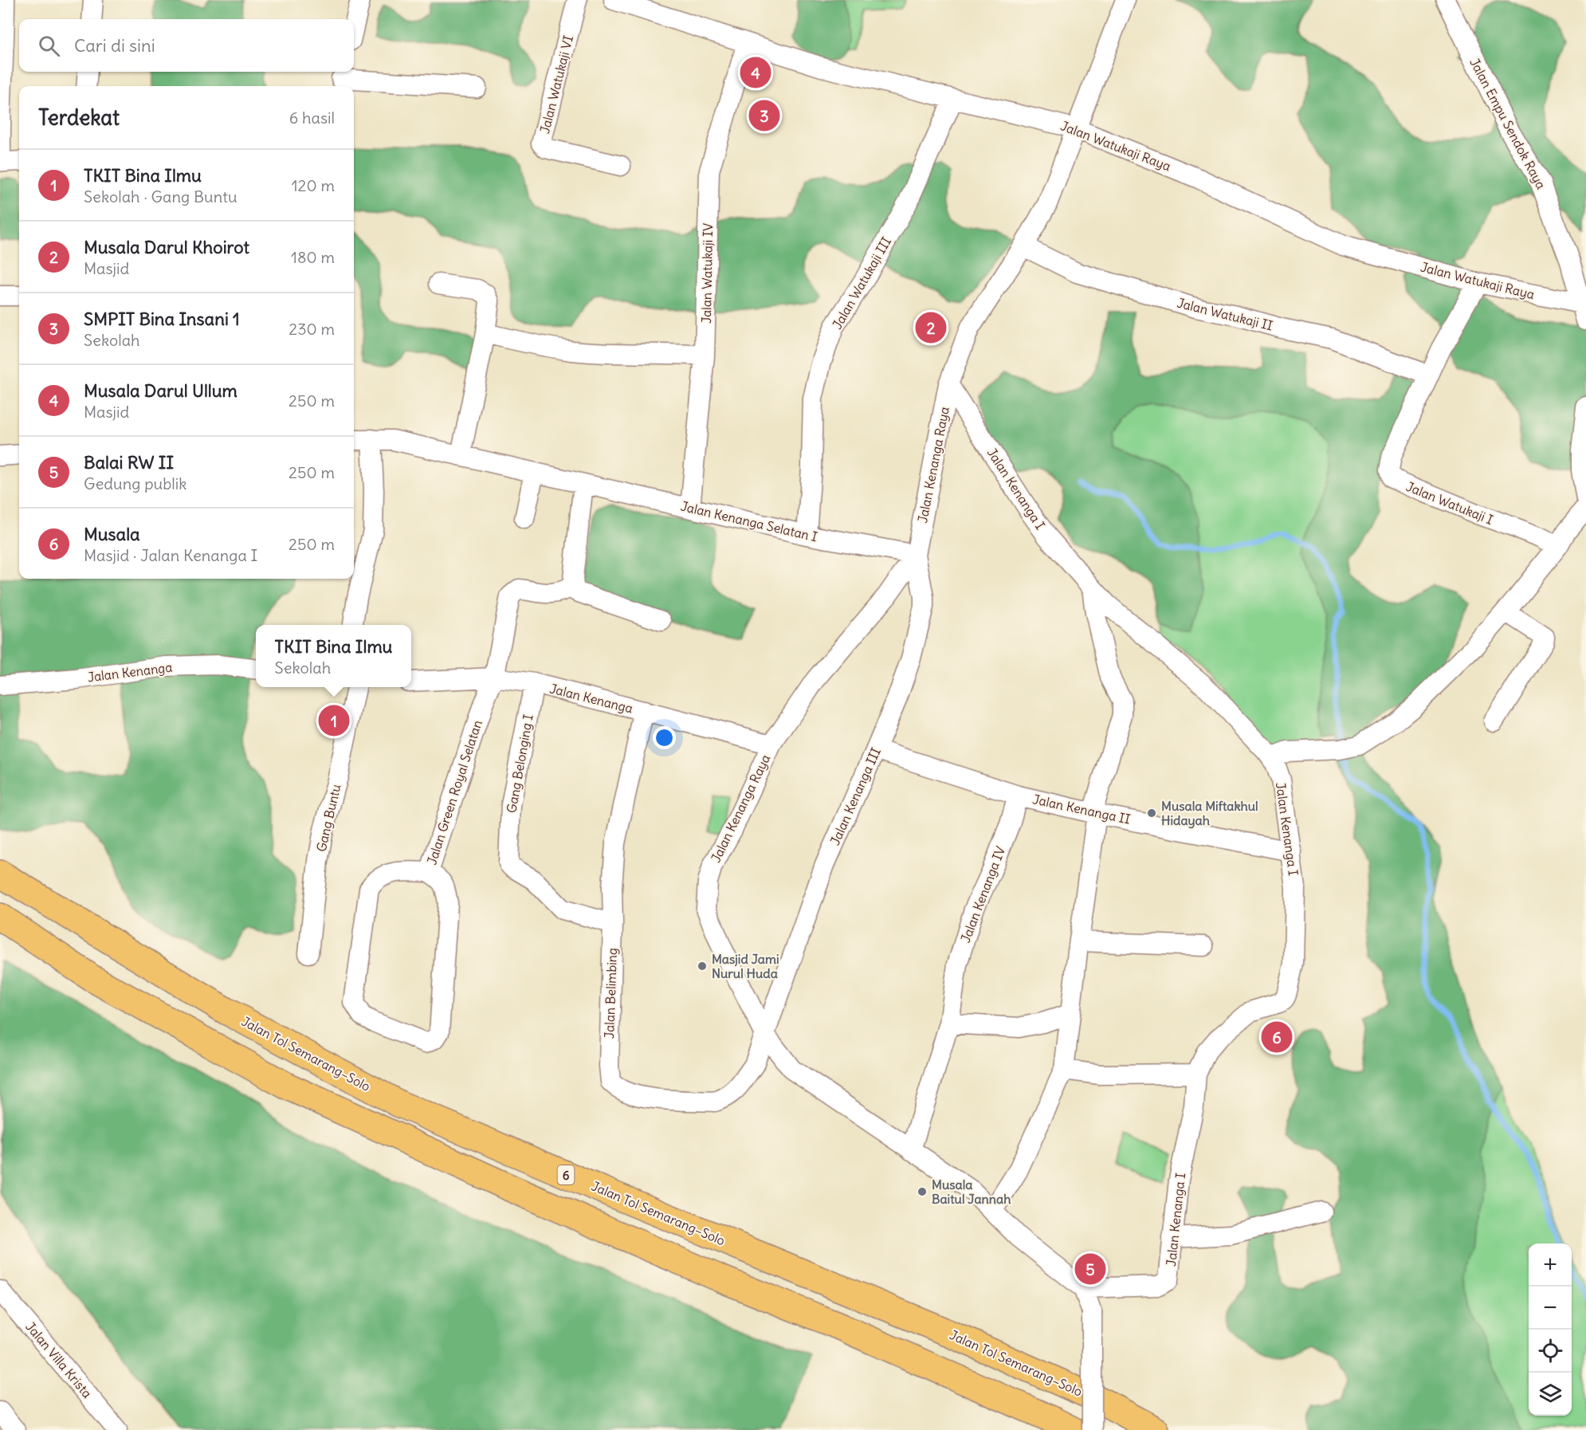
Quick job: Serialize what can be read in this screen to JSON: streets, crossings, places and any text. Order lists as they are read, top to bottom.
{
  "streets": {
    "highway": ["Jalan Tol Semarang–Solo", "6"],
    "street": [
      "Jalan Watukaji VI",
      "Jalan Empu Sendok Raya",
      "Jalan Watukaji Raya",
      "Jalan Watukaji IV",
      "Jalan Watukaji III",
      "Jalan Watukaji II",
      "Jalan Kenanga Raya",
      "Jalan Kenanga I",
      "Jalan Watukaji I",
      "Jalan Kenanga Selatan I",
      "Jalan Kenanga",
      "Gang Belonging I",
      "Jalan Green Royal Selatan",
      "Jalan Kenanga III",
      "Jalan Kenanga II",
      "Gang Buntu",
      "Jalan Kenanga IV",
      "Jalan Belimbing",
      "Jalan Villa Krista"
    ]
  },
  "crossings": [
    ["Jalan Empu Sendok Raya", "Jalan Watukaji Raya"],
    ["Jalan Watukaji Raya", "Jalan Watukaji IV"],
    ["Jalan Watukaji Raya", "Jalan Watukaji III"],
    ["Jalan Watukaji Raya", "Jalan Watukaji I"],
    ["Jalan Watukaji IV", "Jalan Kenanga Selatan I"],
    ["Jalan Watukaji III", "Jalan Kenanga Selatan I"],
    ["Jalan Watukaji II", "Jalan Watukaji I"],
    ["Jalan Kenanga Raya", "Jalan Kenanga I"],
    ["Jalan Kenanga Raya", "Jalan Kenanga Selatan I"],
    ["Jalan Kenanga Raya", "Jalan Kenanga"],
    ["Jalan Kenanga Raya", "Jalan Kenanga III"],
    ["Jalan Kenanga Raya", "Jalan Kenanga IV"],
    ["Jalan Kenanga Raya", "Jalan Belimbing"],
    ["Jalan Kenanga I", "Jalan Kenanga II"],
    ["Jalan Kenanga Selatan I", "Jalan Kenanga III"],
    ["Jalan Kenanga", "Gang Belonging I"],
    ["Jalan Kenanga", "Jalan Green Royal Selatan"],
    ["Jalan Kenanga", "Jalan Belimbing"],
    ["Gang Belonging I", "Jalan Belimbing"],
    ["Jalan Kenanga III", "Jalan Kenanga II"],
    ["Jalan Kenanga III", "Jalan Belimbing"],
    ["Jalan Kenanga II", "Jalan Kenanga IV"]
  ],
  "places": ["Musala Miftakhul Hidayah", "Masjid Jami Nurul Huda", "Musala Baitul Jannah"],
  "page": {
    "search": "Cari di sini",
    "pins": [
      "4",
      "3",
      "2",
      "1",
      "6",
      "5"
    ],
    "heading": ["Terdekat", "6 hasil"],
    "list": [
      {
        "mark": "1",
        "name": "TKIT Bina Ilmu",
        "note": "Sekolah · Gang Buntu",
        "value": "120 m"
      },
      {
        "mark": "2",
        "name": "Musala Darul Khoirot",
        "note": "Masjid",
        "value": "180 m"
      },
      {
        "mark": "3",
        "name": "SMPIT Bina Insani 1",
        "note": "Sekolah",
        "value": "230 m"
      },
      {
        "mark": "4",
        "name": "Musala Darul Ullum",
        "note": "Masjid",
        "value": "250 m"
      },
      {
        "mark": "5",
        "name": "Balai RW II",
        "note": "Gedung publik",
        "value": "250 m"
      },
      {
        "mark": "6",
        "name": "Musala",
        "note": "Masjid · Jalan Kenanga I",
        "value": "250 m"
      }
    ],
    "popup": ["TKIT Bina Ilmu", "Sekolah"],
    "map_buttons": ["+", "−"]
  }
}
